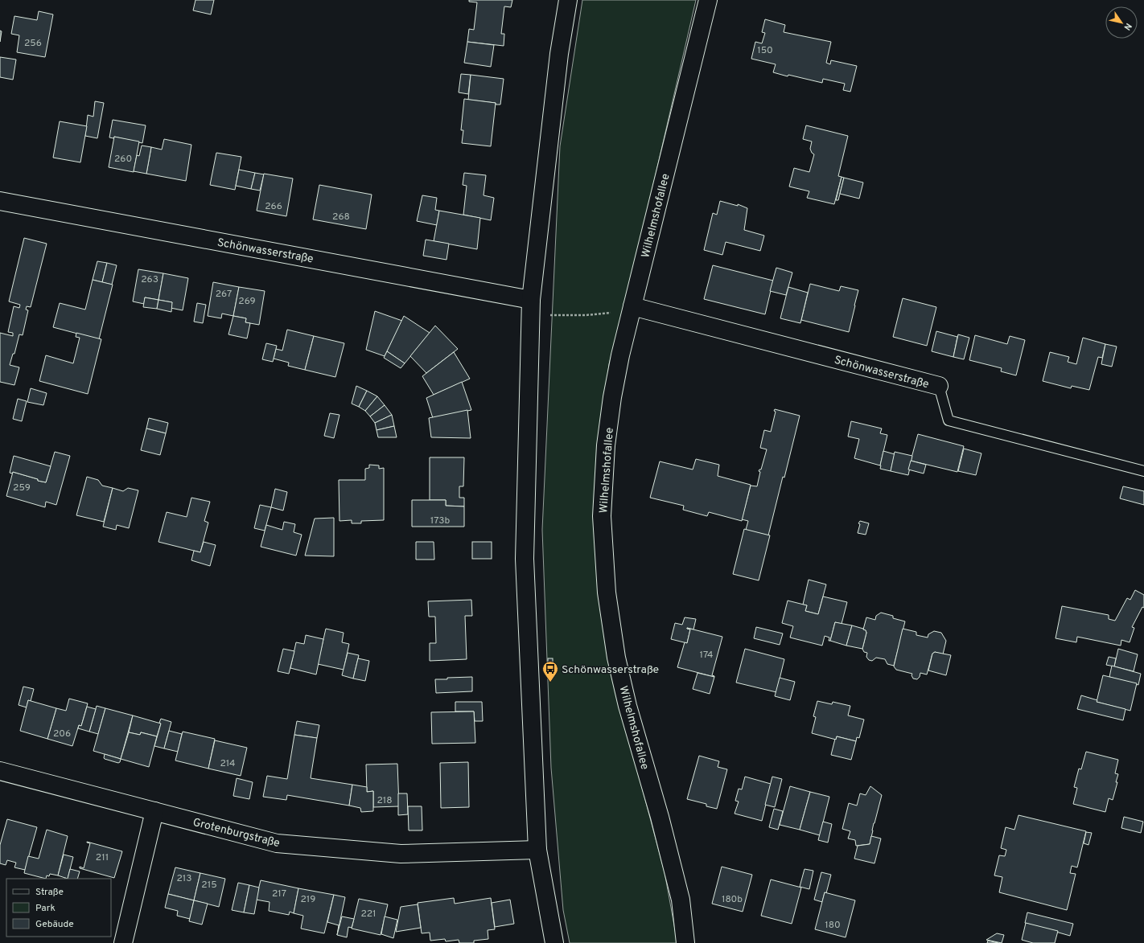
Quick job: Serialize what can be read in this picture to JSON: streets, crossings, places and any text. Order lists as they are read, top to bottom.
{
  "streets": {
    "street": ["Wilhelmshofallee", "Schönwasserstraße", "Grotenburgstraße"]
  },
  "crossings": [
    ["Wilhelmshofallee", "Schönwasserstraße"]
  ],
  "places": {
    "bus stop": ["Schönwasserstraße"]
  },
  "house_numbers": [
    "256",
    "150",
    "260",
    "266",
    "268",
    "263",
    "267",
    "269",
    "259",
    "173b",
    "174",
    "206",
    "214",
    "218",
    "211",
    "213",
    "215",
    "217",
    "219",
    "180b",
    "221",
    "180"
  ],
  "legend": ["Straße", "Park", "Gebäude"],
  "north": "bottom right"
}
